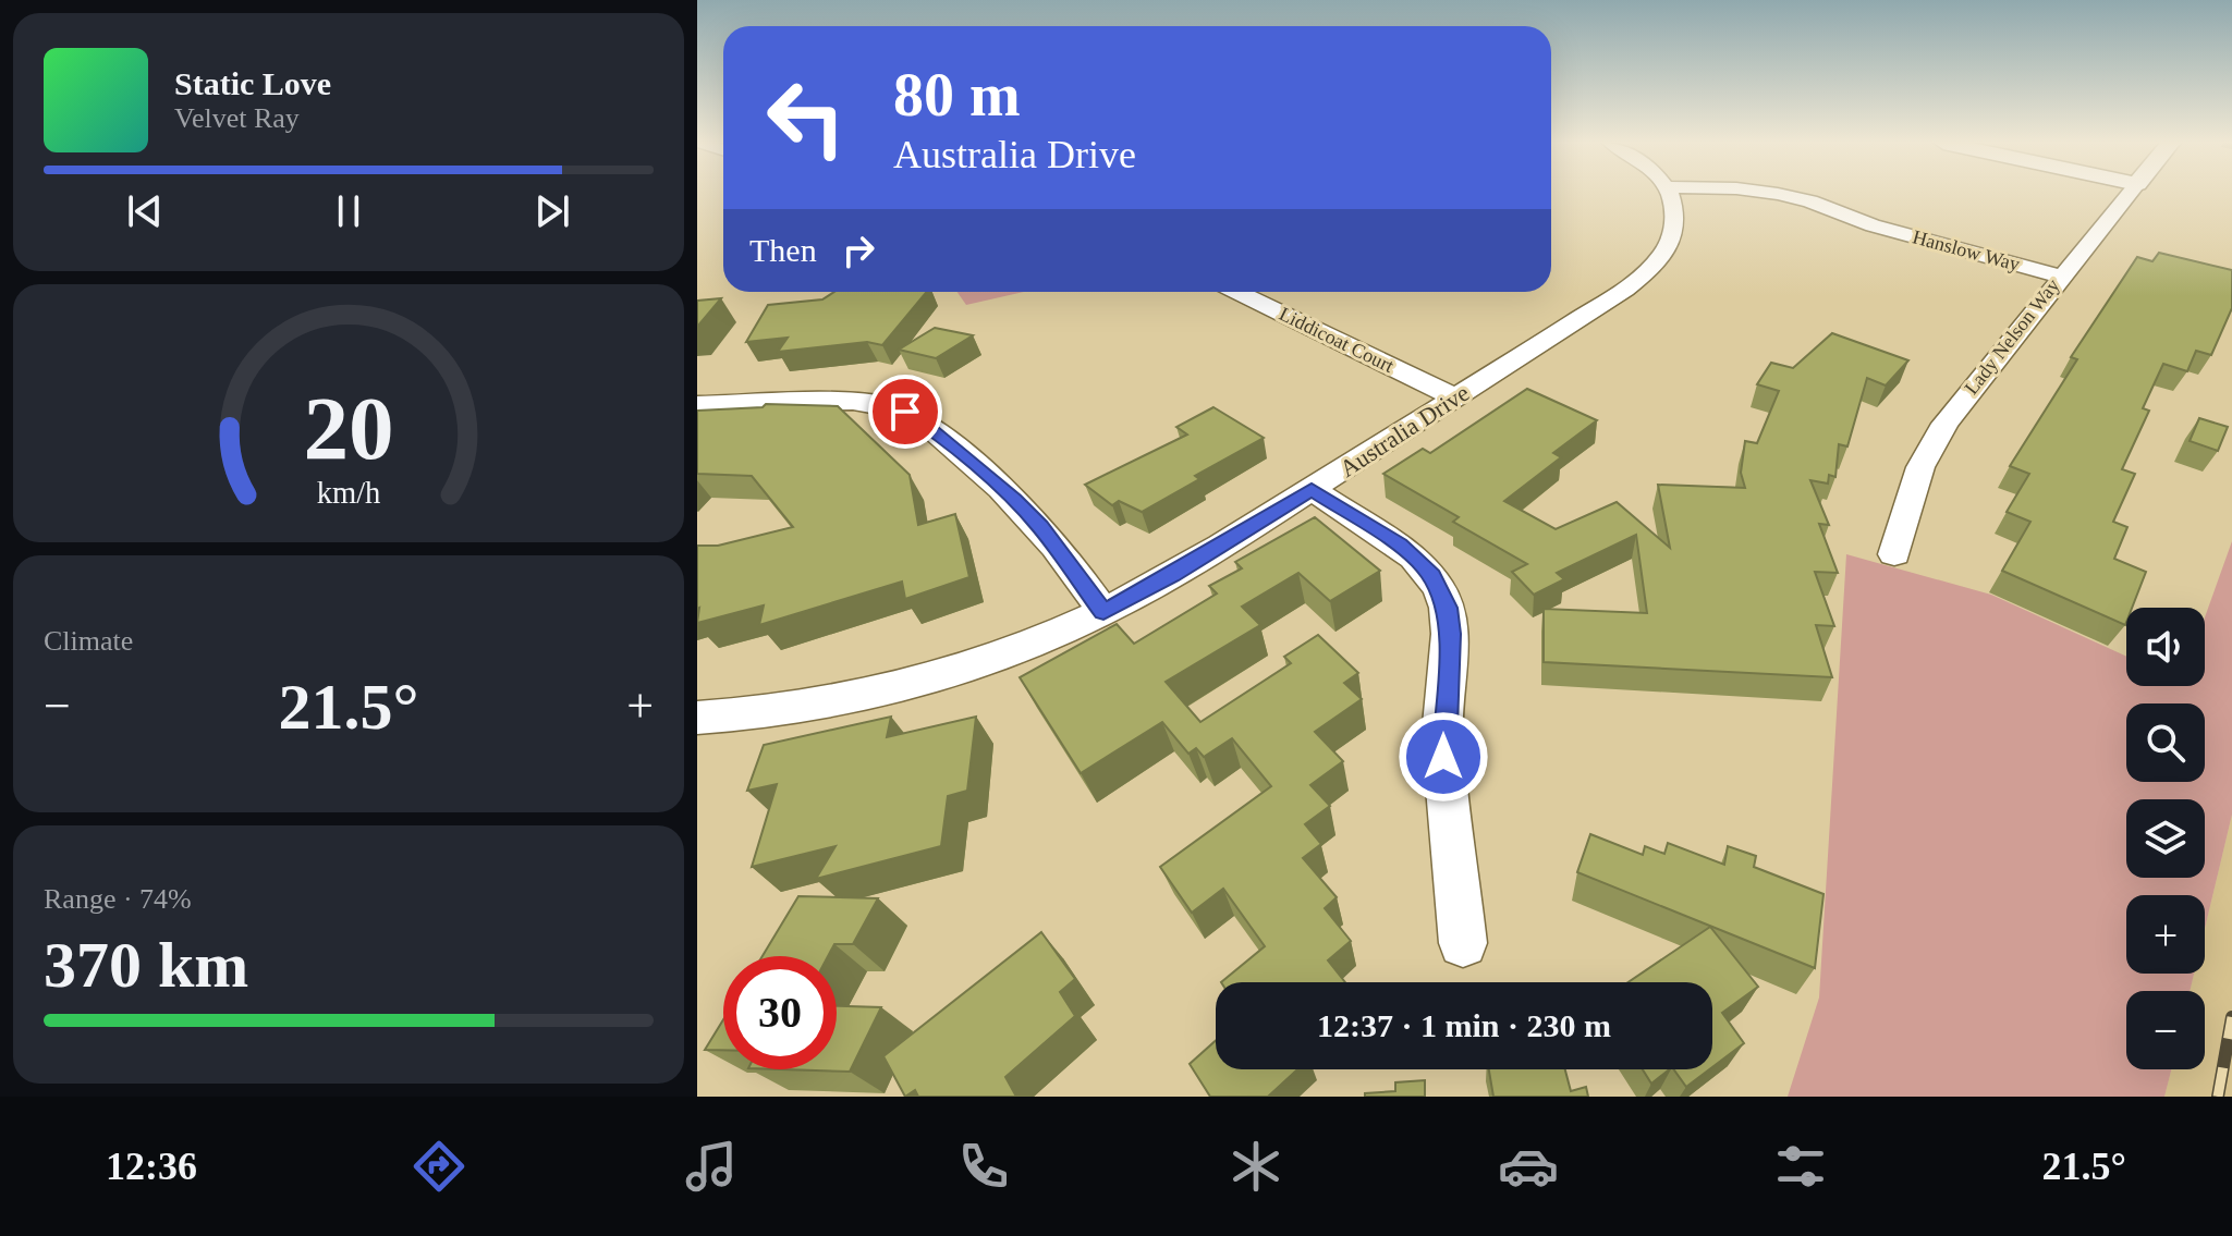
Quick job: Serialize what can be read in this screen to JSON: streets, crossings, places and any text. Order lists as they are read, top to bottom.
{
  "streets": {
    "street": [
      "Hanslow Way",
      "Lady Nelson Way",
      "Liddicoat Court",
      "Australia Drive"
    ]
  },
  "crossings": [
    ["Hanslow Way", "Lady Nelson Way"],
    ["Liddicoat Court", "Australia Drive"]
  ],
  "page": {
    "turn": ["80 m", "Australia Drive"],
    "song": ["Static Love", "Velvet Ray"],
    "then": "Then",
    "tile": [
      "Climate",
      ["Range · 74%", "370 km"]
    ],
    "map_buttons": ["+", "−"],
    "heat": ["−", "21.5°", "+"],
    "limit": "30",
    "trip": "12:37 · 1 min · 230 m",
    "tabs": ["12:36", "21.5°"],
    "gauge": ["20", "km/h"]
  }
}
